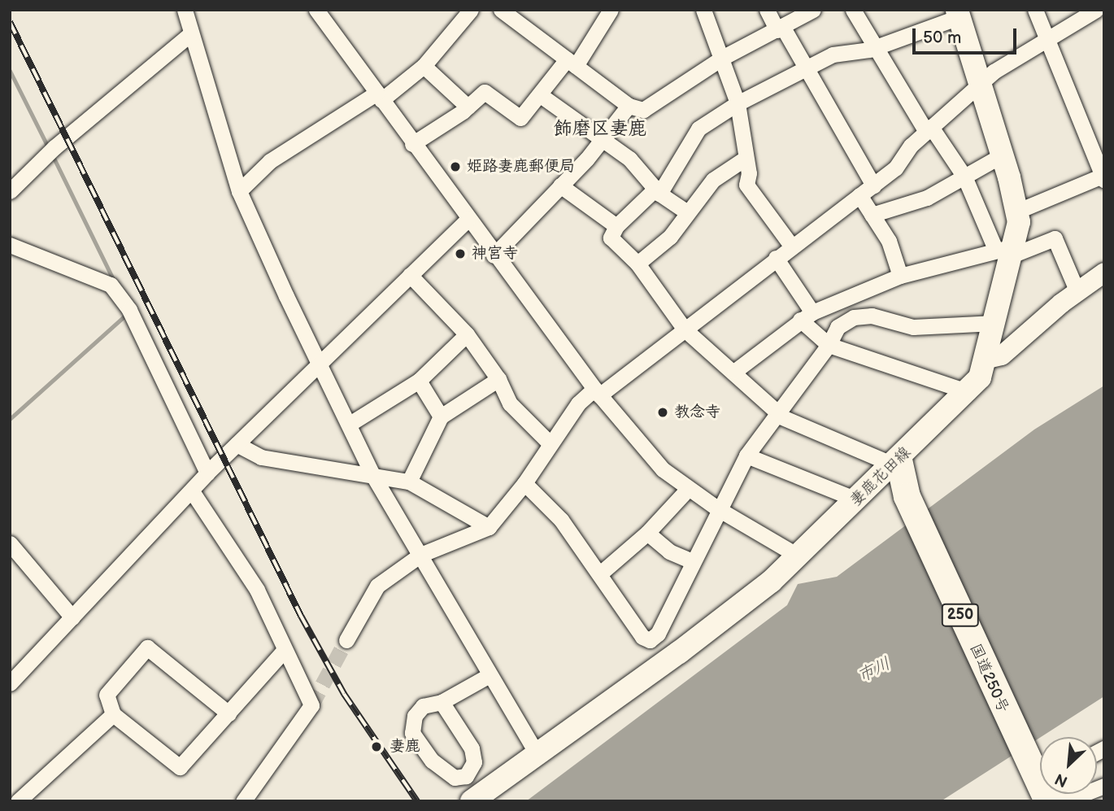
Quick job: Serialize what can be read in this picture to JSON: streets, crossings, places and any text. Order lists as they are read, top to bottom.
{
  "streets": {
    "highway": ["250", "国道250号"],
    "main road": ["妻鹿花田線"]
  },
  "crossings": [
    ["妻鹿花田線", "国道250号"]
  ],
  "districts": ["飾磨区妻鹿"],
  "water": ["市川"],
  "places": [
    "姫路妻鹿郵便局",
    "神宮寺",
    "教念寺",
    "妻鹿"
  ],
  "scale_bar": "50 m",
  "north": "bottom left"
}
